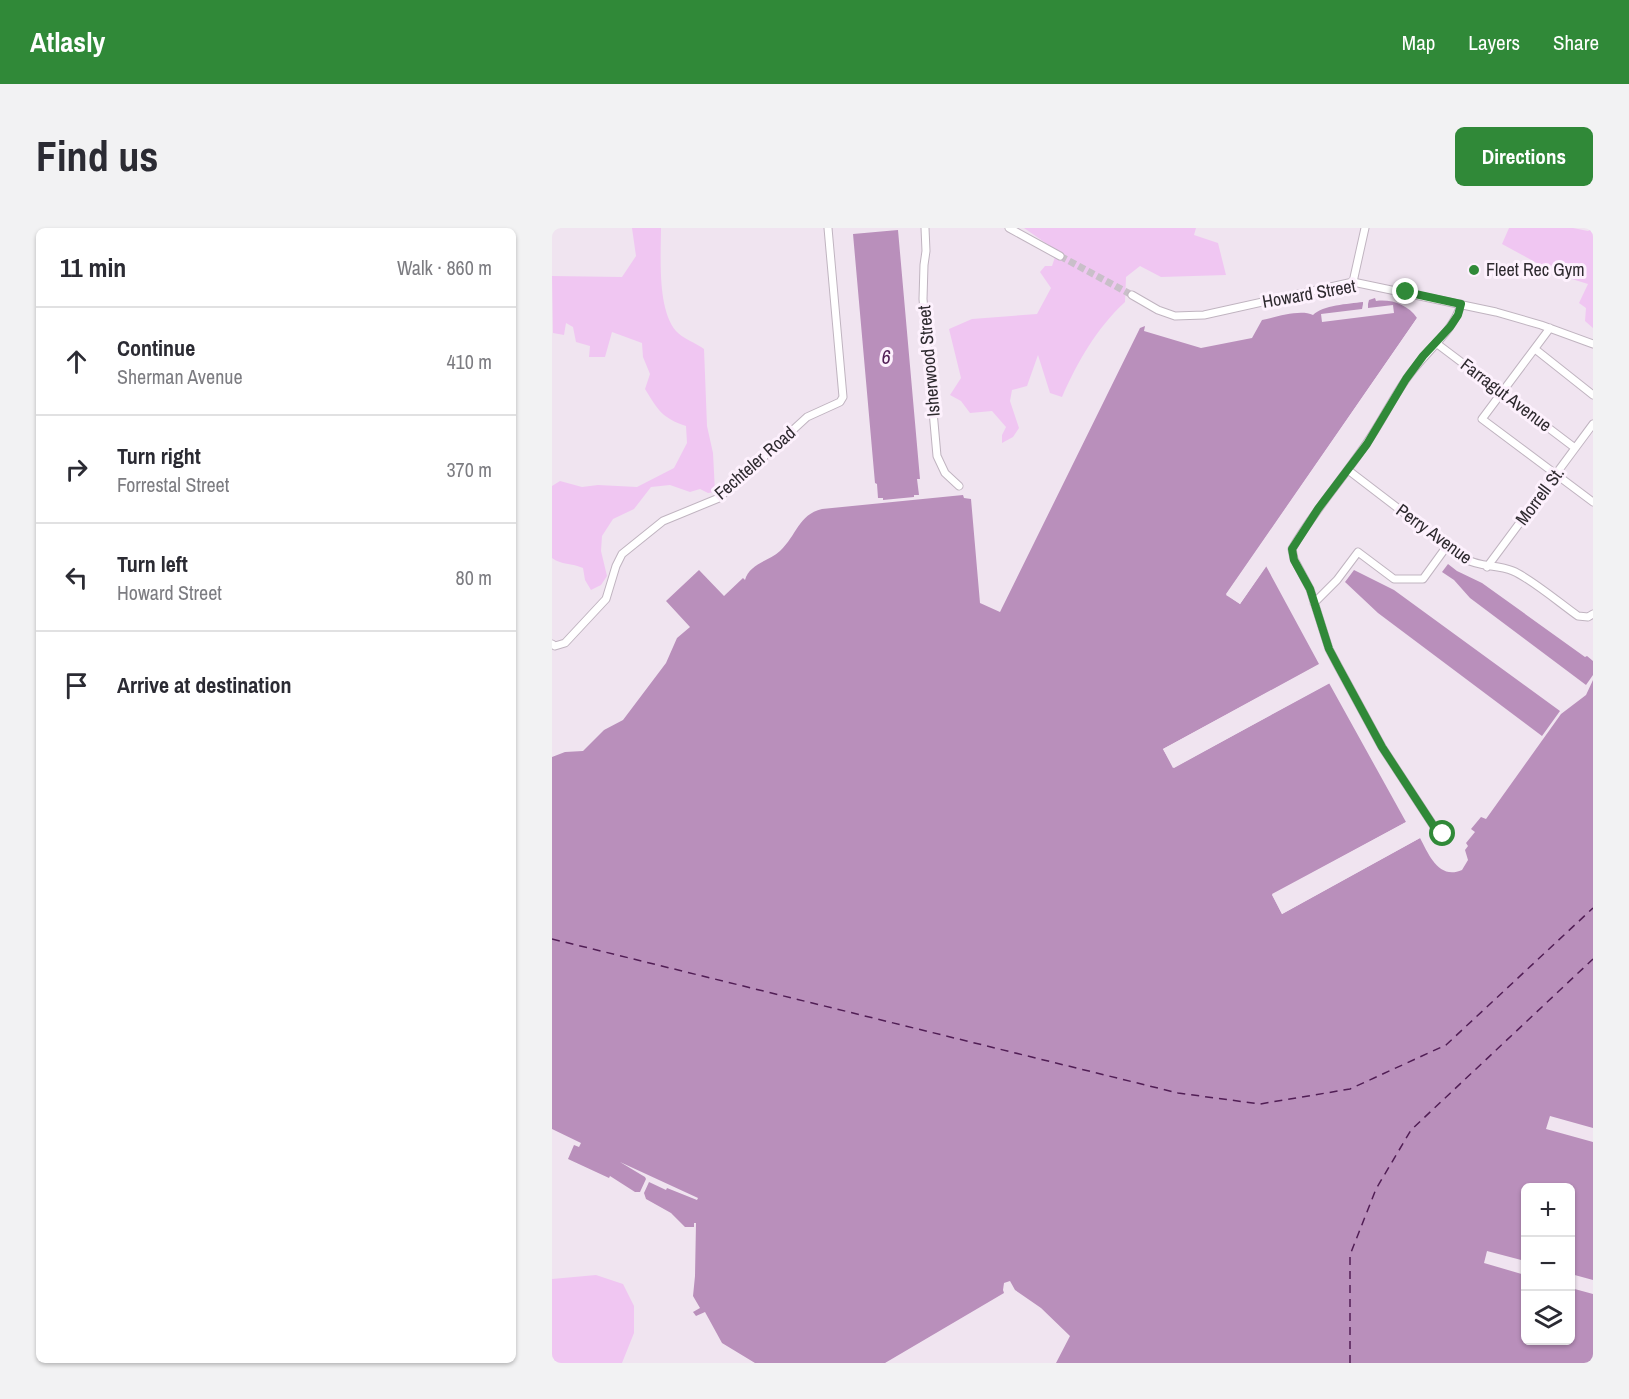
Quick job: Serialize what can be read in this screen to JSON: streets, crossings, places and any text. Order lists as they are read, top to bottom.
{
  "streets": {
    "street": [
      "Howard Street",
      "Isherwood Street",
      "Farragut Avenue",
      "Fechteler Road",
      "Morrell St.",
      "Perry Avenue"
    ]
  },
  "crossings": [
    ["Farragut Avenue", "Morrell St."],
    ["Morrell St.", "Perry Avenue"]
  ],
  "water": ["6"],
  "places": ["Fleet Rec Gym"],
  "page": {
    "header": "Atlasly",
    "nav": ["Map", "Layers", "Share"],
    "buttons": "Directions",
    "title": "Find us",
    "heading": ["11 min", "Walk · 860 m"],
    "list": [
      ["Continue", "Sherman Avenue", "410 m"],
      ["Turn right", "Forrestal Street", "370 m"],
      ["Turn left", "Howard Street", "80 m"],
      "Arrive at destination"
    ],
    "map_buttons": ["+", "−"]
  }
}
